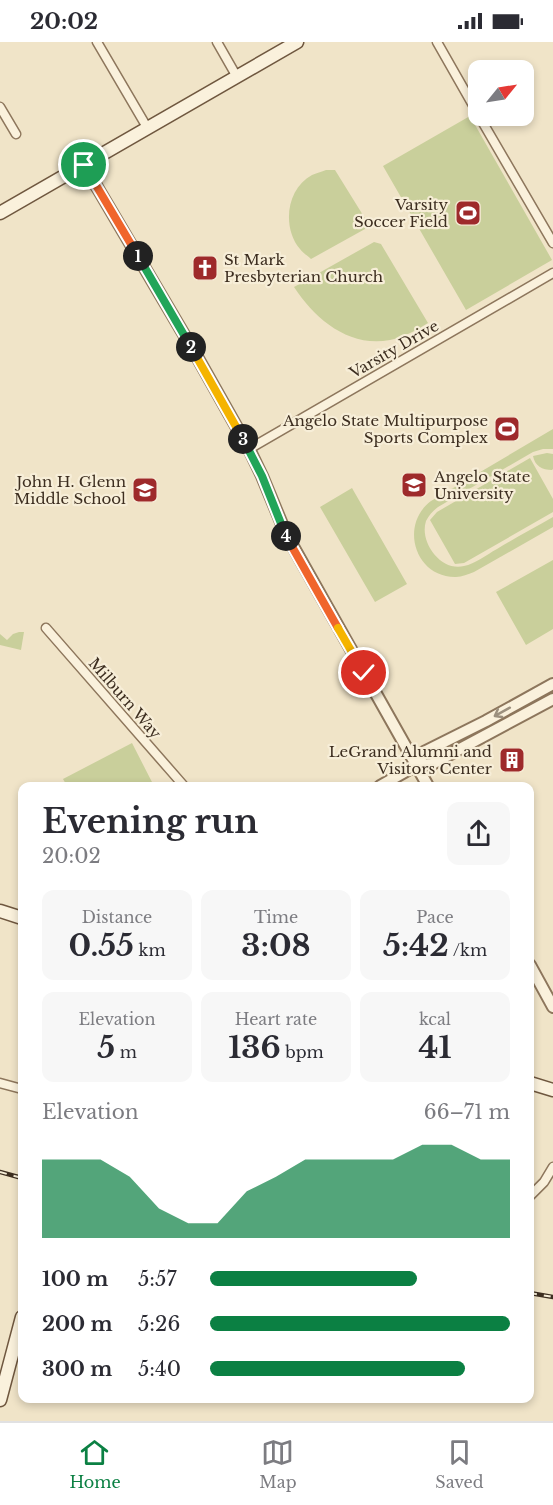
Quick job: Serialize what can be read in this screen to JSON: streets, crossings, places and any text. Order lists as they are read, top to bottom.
{
  "streets": {
    "street": ["Varsity Drive", "Milburn Way"]
  },
  "places": {
    "sports": ["Varsity Soccer Field", "Angelo State Multipurpose Sports Complex"],
    "church": ["St Mark Presbyterian Church"],
    "school or university": ["Angelo State University", "John H. Glenn Middle School"],
    "building": ["LeGrand Alumni and Visitors Center"]
  },
  "north": "top right",
  "page": {
    "status": "20:02",
    "pins": [
      "1",
      "2",
      "3",
      "4"
    ],
    "heading": ["Evening run", "20:02"],
    "stats": [
      ["Distance", "0.55 km"],
      ["Time", "3:08"],
      ["Pace", "5:42 /km"],
      ["Elevation", "5 m"],
      ["Heart rate", "136 bpm"],
      ["kcal", "41"]
    ],
    "chart": ["Elevation", "66–71 m"],
    "list": [
      {
        "name": "100 m",
        "note": "5:57"
      },
      {
        "name": "200 m",
        "note": "5:26"
      },
      {
        "name": "300 m",
        "note": "5:40"
      }
    ],
    "tabs": ["Home", "Map", "Saved"]
  }
}
